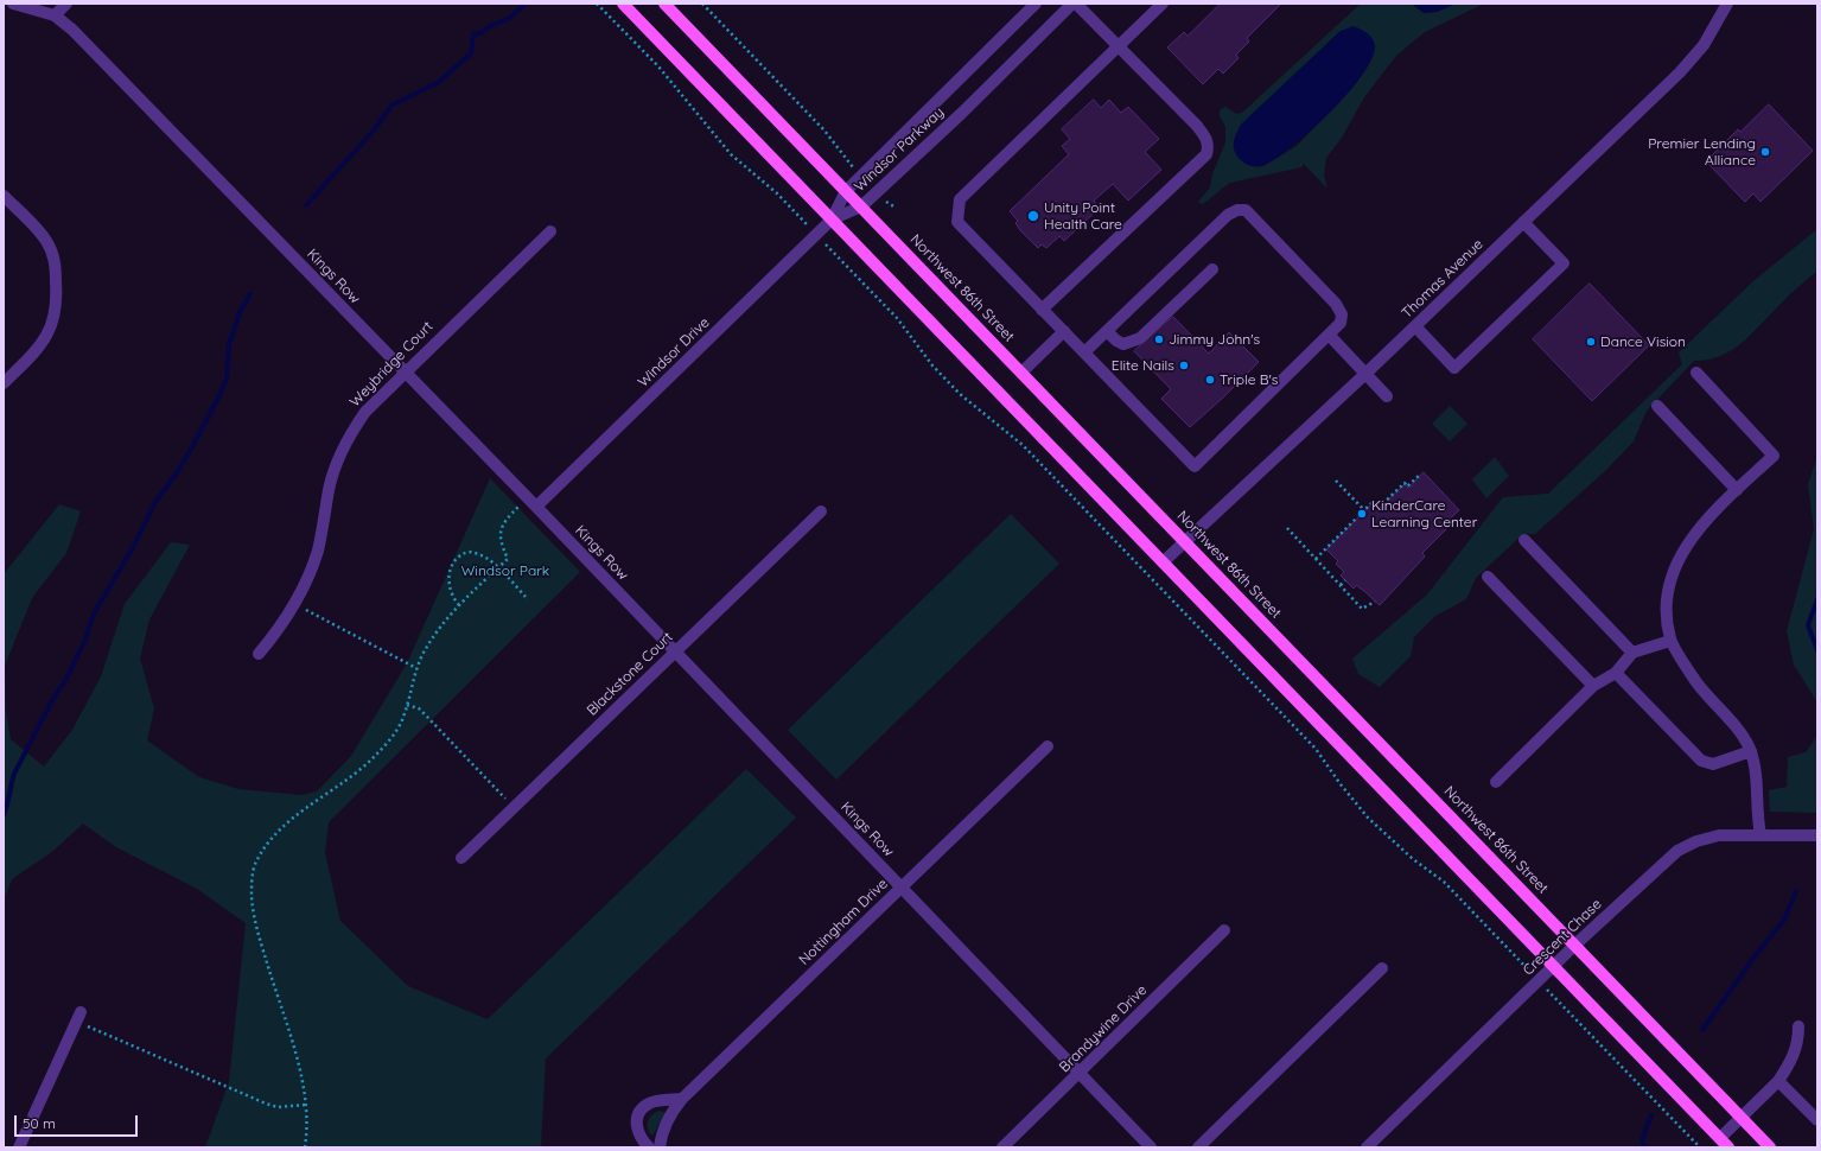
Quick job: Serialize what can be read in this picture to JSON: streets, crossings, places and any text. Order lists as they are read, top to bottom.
{
  "streets": {
    "main road": ["Northwest 86th Street"],
    "street": [
      "Windsor Parkway",
      "Kings Row",
      "Thomas Avenue",
      "Windsor Drive",
      "Weybridge Court",
      "Blackstone Court",
      "Nottingham Drive",
      "Crescent Chase",
      "Brandywine Drive"
    ]
  },
  "crossings": [
    ["Windsor Parkway", "Northwest 86th Street"],
    ["Windsor Parkway", "Windsor Drive"],
    ["Kings Row", "Windsor Drive"],
    ["Kings Row", "Weybridge Court"],
    ["Kings Row", "Blackstone Court"],
    ["Kings Row", "Nottingham Drive"],
    ["Kings Row", "Brandywine Drive"],
    ["Thomas Avenue", "Northwest 86th Street"],
    ["Northwest 86th Street", "Crescent Chase"]
  ],
  "parks": ["Windsor Park"],
  "places": [
    "Premier Lending Alliance",
    "Unity Point Health Care",
    "Jimmy John's",
    "Dance Vision",
    "Elite Nails",
    "Triple B's",
    "KinderCare Learning Center"
  ],
  "scale_bar": "50 m"
}
